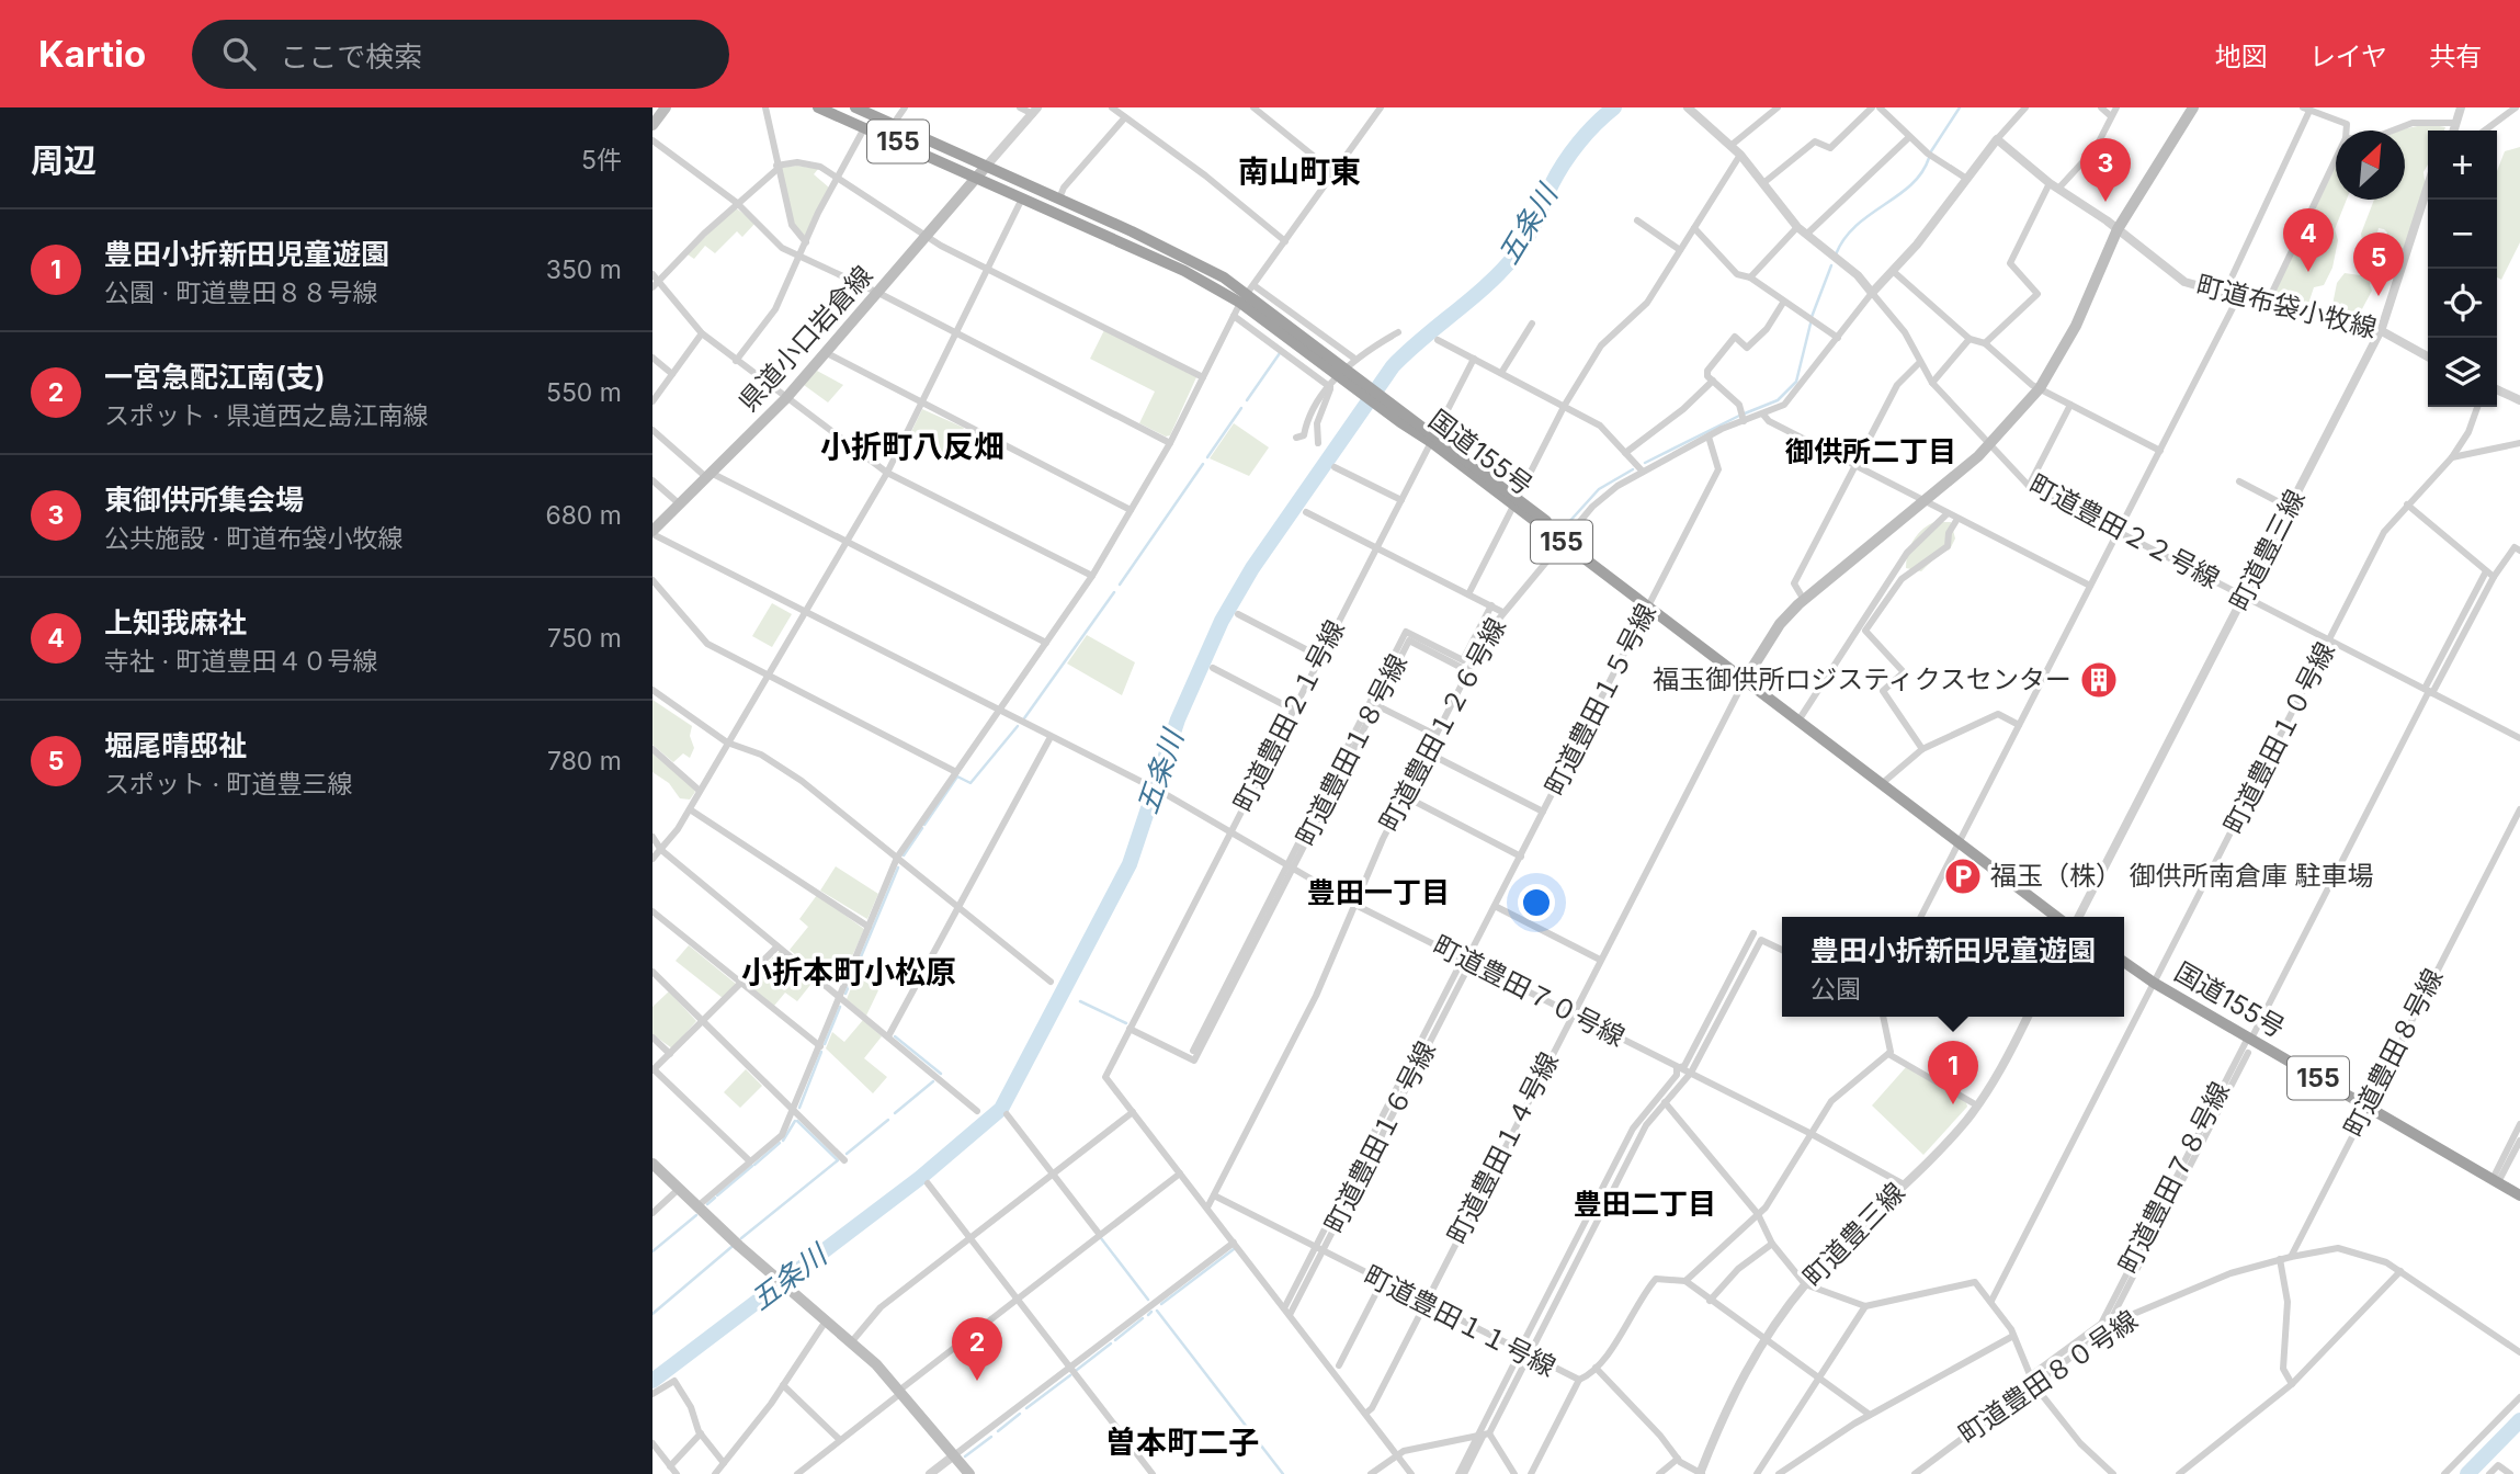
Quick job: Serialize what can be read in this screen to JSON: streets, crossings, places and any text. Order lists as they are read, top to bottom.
{
  "streets": {
    "highway": ["155", "国道155号"],
    "main road": ["県道小口岩倉線"],
    "street": [
      "町道布袋小牧線",
      "町道豊田２２号線",
      "町道豊三線",
      "町道豊田１５号線",
      "町道豊田２１号線",
      "町道豊田１２６号線",
      "町道豊田１０号線",
      "町道豊田１８号線",
      "町道豊田７０号線",
      "町道豊田８号線",
      "町道豊田１４号線",
      "町道豊田７８号線",
      "町道豊田１１号線",
      "町道豊田８０号線"
    ]
  },
  "crossings": [
    ["町道布袋小牧線", "町道豊三線"],
    ["県道小口岩倉線", "国道155号"],
    ["県道小口岩倉線", "町道豊田７０号線"],
    ["国道155号", "町道豊田１５号線"],
    ["国道155号", "町道豊田２１号線"],
    ["国道155号", "町道豊田１２６号線"],
    ["国道155号", "町道豊田１０号線"],
    ["国道155号", "町道豊田８号線"],
    ["国道155号", "町道豊田１４号線"],
    ["国道155号", "町道豊田７８号線"],
    ["町道豊田２２号線", "町道豊三線"],
    ["町道豊田２２号線", "町道豊田１２６号線"],
    ["町道豊田２２号線", "町道豊田１０号線"],
    ["町道豊田２２号線", "町道豊田７８号線"],
    ["町道豊三線", "町道豊田７０号線"],
    ["町道豊田１５号線", "町道豊田１２６号線"],
    ["町道豊田１５号線", "町道豊田７０号線"],
    ["町道豊田１５号線", "町道豊田１１号線"],
    ["町道豊田２１号線", "町道豊田１８号線"],
    ["町道豊田２１号線", "町道豊田７０号線"],
    ["町道豊田１２６号線", "町道豊田１８号線"],
    ["町道豊田１２６号線", "町道豊田７０号線"],
    ["町道豊田１２６号線", "町道豊田１１号線"],
    ["町道豊田１８号線", "町道豊田７０号線"],
    ["町道豊田７０号線", "町道豊田１４号線"],
    ["町道豊田８号線", "町道豊田８０号線"],
    ["町道豊田１４号線", "町道豊田１１号線"]
  ],
  "districts": [
    "南山町東",
    "小折町八反畑",
    "御供所二丁目",
    "豊田一丁目",
    "小折本町小松原",
    "豊田二丁目",
    "曽本町二子"
  ],
  "water": ["五条川"],
  "places": {
    "building": ["福玉御供所ロジスティクスセンター"],
    "parking": ["福玉（株） 御供所南倉庫 駐車場"]
  },
  "north": "top right",
  "page": {
    "header": "Kartio",
    "search": "ここで検索",
    "nav": ["地図", "レイヤ", "共有"],
    "heading": ["周辺", "5件"],
    "map_buttons": ["+", "−"],
    "pins": [
      "3",
      "4",
      "5",
      "1",
      "2"
    ],
    "list": [
      {
        "mark": "1",
        "name": "豊田小折新田児童遊園",
        "note": "公園 · 町道豊田８８号線",
        "value": "350 m"
      },
      {
        "mark": "2",
        "name": "一宮急配江南(支)",
        "note": "スポット · 県道西之島江南線",
        "value": "550 m"
      },
      {
        "mark": "3",
        "name": "東御供所集会場",
        "note": "公共施設 · 町道布袋小牧線",
        "value": "680 m"
      },
      {
        "mark": "4",
        "name": "上知我麻社",
        "note": "寺社 · 町道豊田４０号線",
        "value": "750 m"
      },
      {
        "mark": "5",
        "name": "堀尾晴邸祉",
        "note": "スポット · 町道豊三線",
        "value": "780 m"
      }
    ],
    "popup": ["豊田小折新田児童遊園", "公園"]
  }
}
